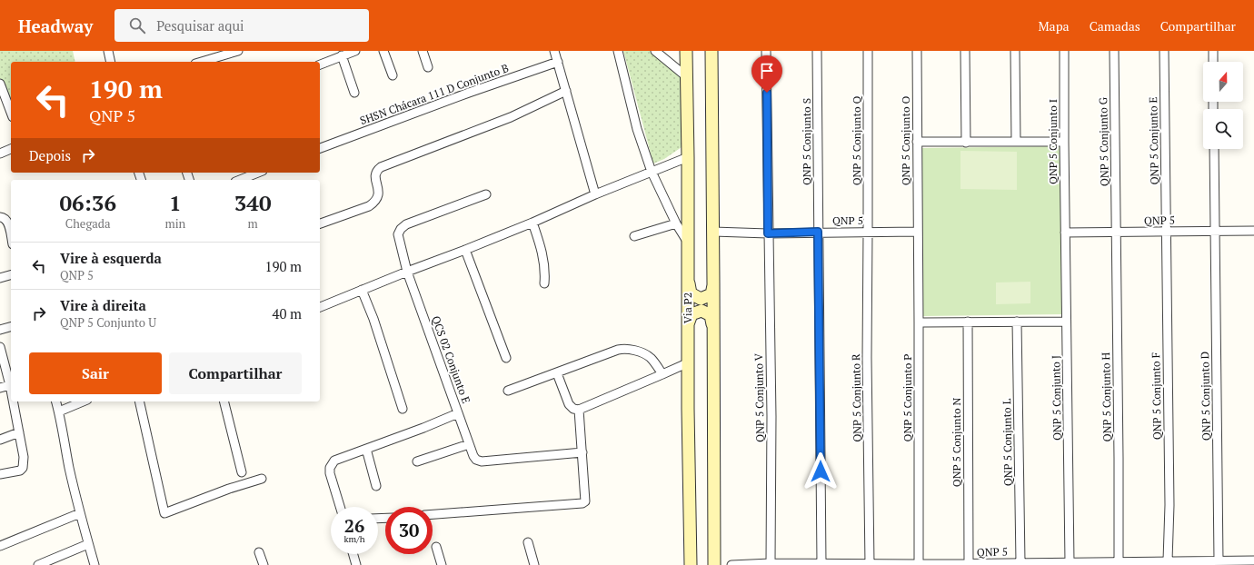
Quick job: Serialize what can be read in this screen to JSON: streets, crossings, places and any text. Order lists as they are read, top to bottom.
{
  "streets": {
    "main road": ["Via P2"],
    "street": [
      "SHSN Chácara 111 D Conjunto B",
      "QNP 5 Conjunto Q",
      "QNP 5 Conjunto O",
      "QNP 5 Conjunto E",
      "QNP 5 Conjunto S",
      "QNP 5 Conjunto I",
      "QNP 5 Conjunto G",
      "QNP 5",
      "QCS 02 Conjunto E",
      "QNP 5 Conjunto F",
      "QNP 5 Conjunto D",
      "QNP 5 Conjunto H",
      "QNP 5 Conjunto V",
      "QNP 5 Conjunto R",
      "QNP 5 Conjunto P",
      "QNP 5 Conjunto J",
      "QNP 5 Conjunto N",
      "QNP 5 Conjunto L"
    ]
  },
  "crossings": [
    ["QNP 5 Conjunto Q", "QNP 5"],
    ["QNP 5 Conjunto Q", "QNP 5 Conjunto R"],
    ["QNP 5 Conjunto O", "QNP 5"],
    ["QNP 5 Conjunto O", "QNP 5 Conjunto P"],
    ["QNP 5 Conjunto E", "QNP 5"],
    ["QNP 5 Conjunto E", "QNP 5 Conjunto F"],
    ["QNP 5 Conjunto S", "QNP 5"],
    ["QNP 5 Conjunto I", "QNP 5"],
    ["QNP 5 Conjunto I", "QNP 5 Conjunto J"],
    ["QNP 5 Conjunto G", "QNP 5"],
    ["QNP 5 Conjunto G", "QNP 5 Conjunto H"],
    ["QNP 5", "QNP 5 Conjunto F"],
    ["QNP 5", "QNP 5 Conjunto D"],
    ["QNP 5", "QNP 5 Conjunto H"],
    ["QNP 5", "QNP 5 Conjunto V"],
    ["QNP 5", "QNP 5 Conjunto R"],
    ["QNP 5", "QNP 5 Conjunto P"],
    ["QNP 5", "QNP 5 Conjunto J"],
    ["QNP 5", "QNP 5 Conjunto N"],
    ["QNP 5", "QNP 5 Conjunto L"]
  ],
  "north": "top",
  "page": {
    "header": "Headway",
    "search": "Pesquisar aqui",
    "nav": ["Mapa", "Camadas", "Compartilhar"],
    "turn": ["190 m", "QNP 5"],
    "then": "Depois",
    "eta": [
      "06:36",
      "Chegada",
      "1",
      "min",
      "340",
      "m"
    ],
    "list": [
      {
        "name": "Vire à esquerda",
        "note": "QNP 5",
        "value": "190 m"
      },
      {
        "name": "Vire à direita",
        "note": "QNP 5 Conjunto U",
        "value": "40 m"
      }
    ],
    "buttons": ["Sair", "Compartilhar"],
    "speed": "26 km/h",
    "limit": "30"
  }
}
